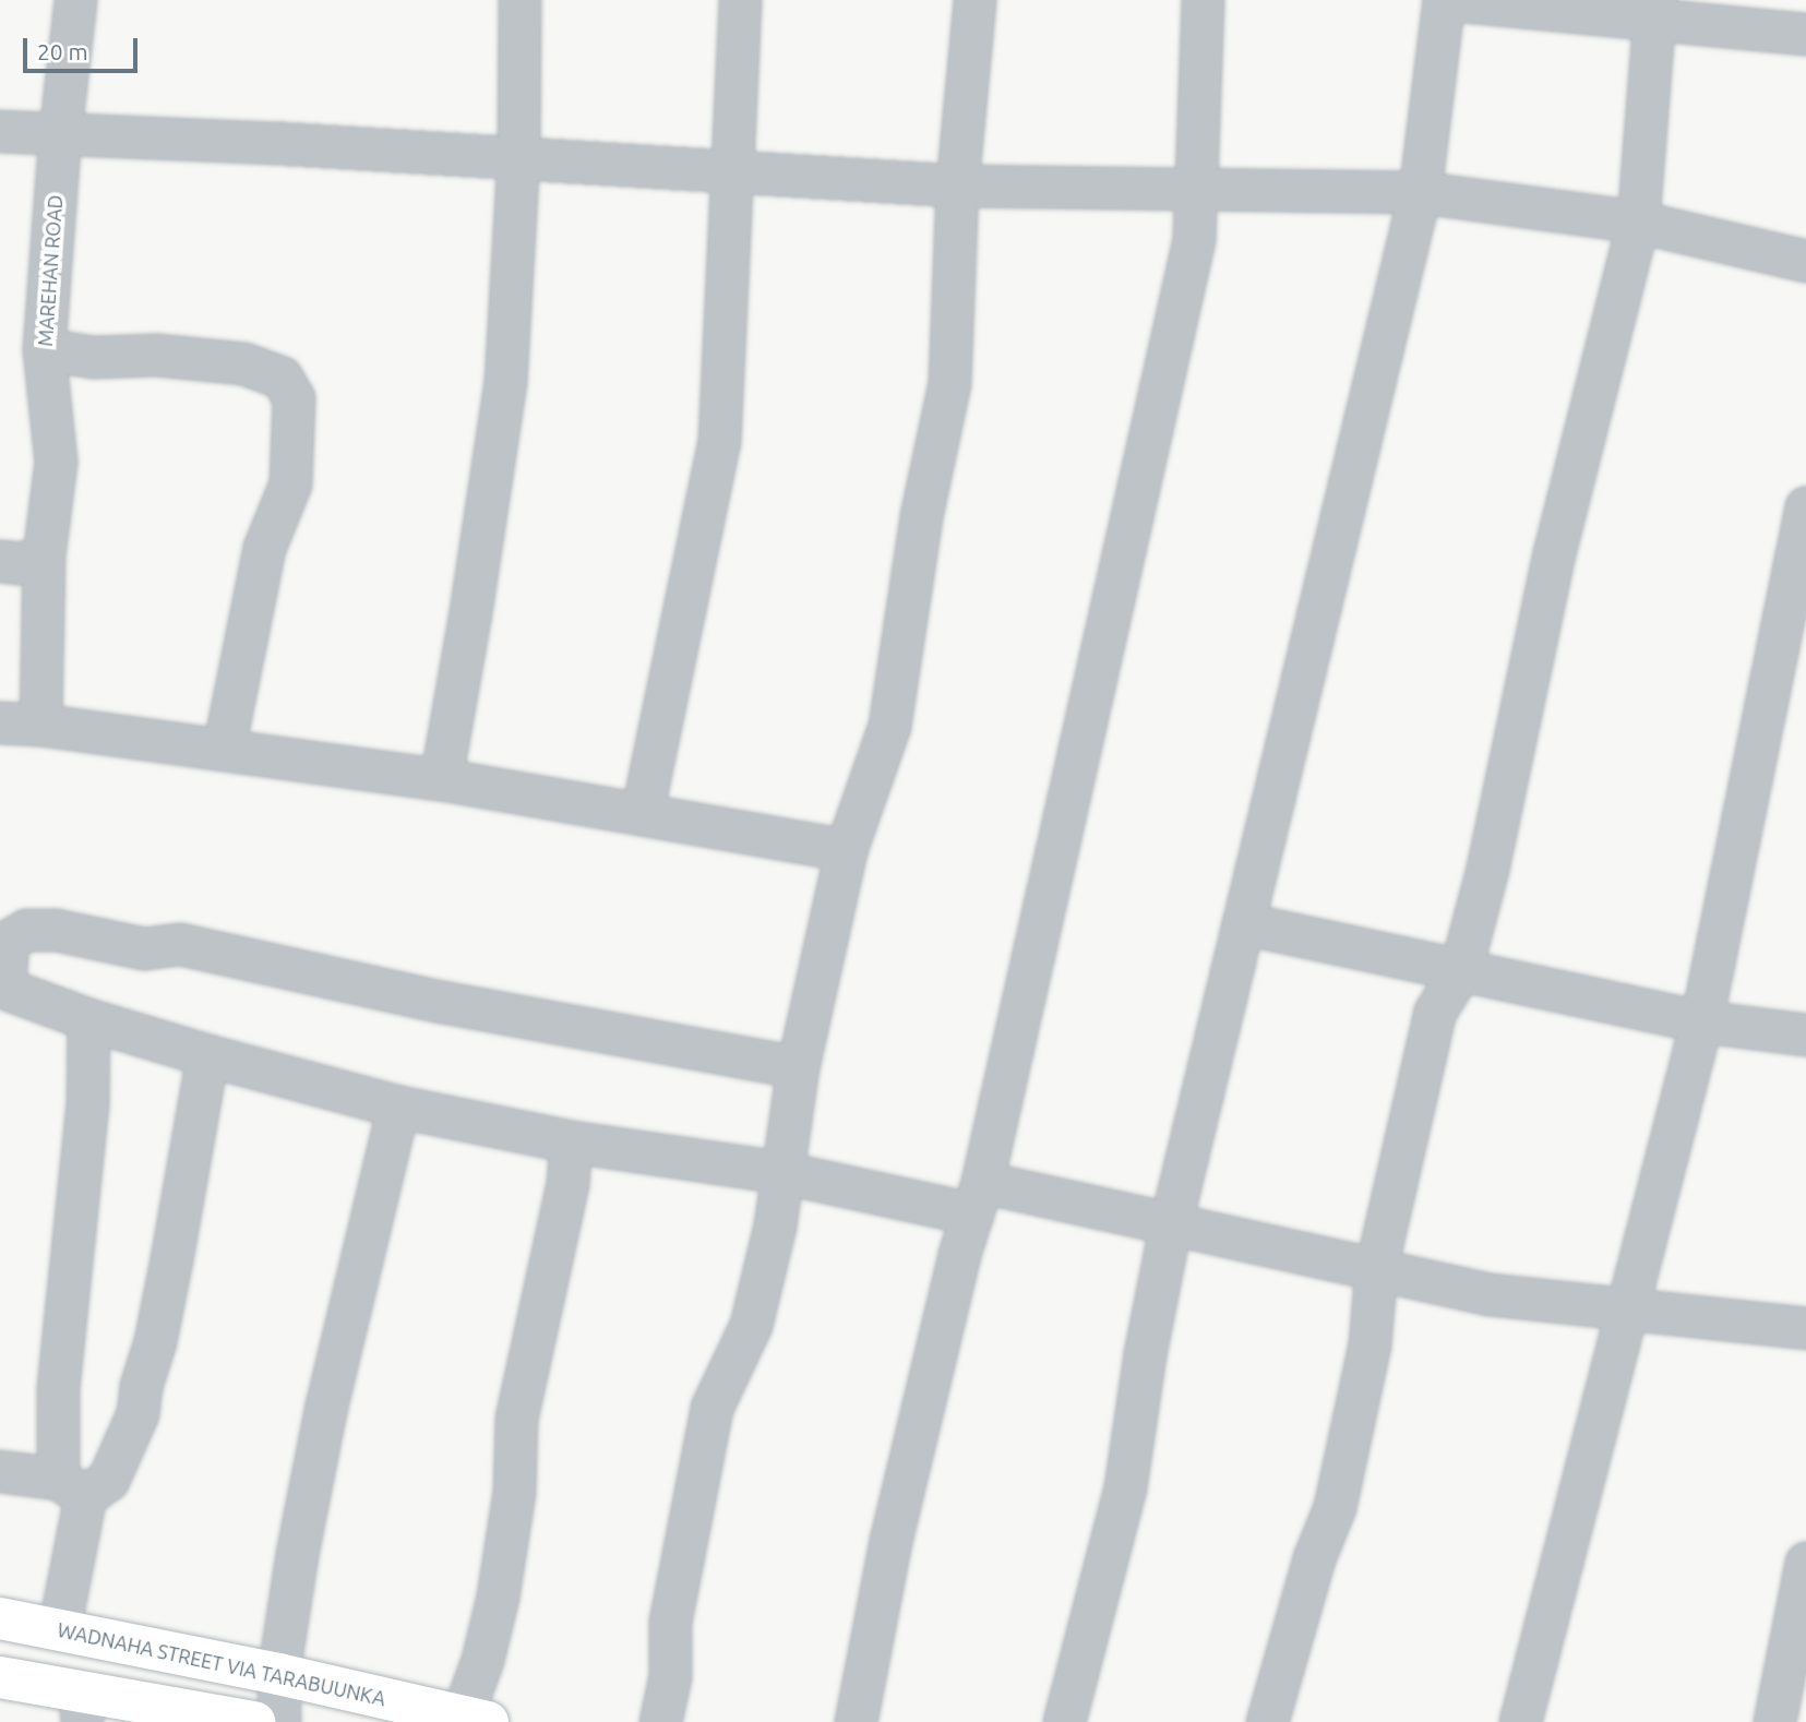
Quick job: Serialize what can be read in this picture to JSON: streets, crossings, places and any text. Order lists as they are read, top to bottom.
{
  "streets": {
    "main road": ["WADNAHA STREET VIA TARABUUNKA"],
    "street": ["MAREHAN ROAD"]
  },
  "scale_bar": "20 m"
}
